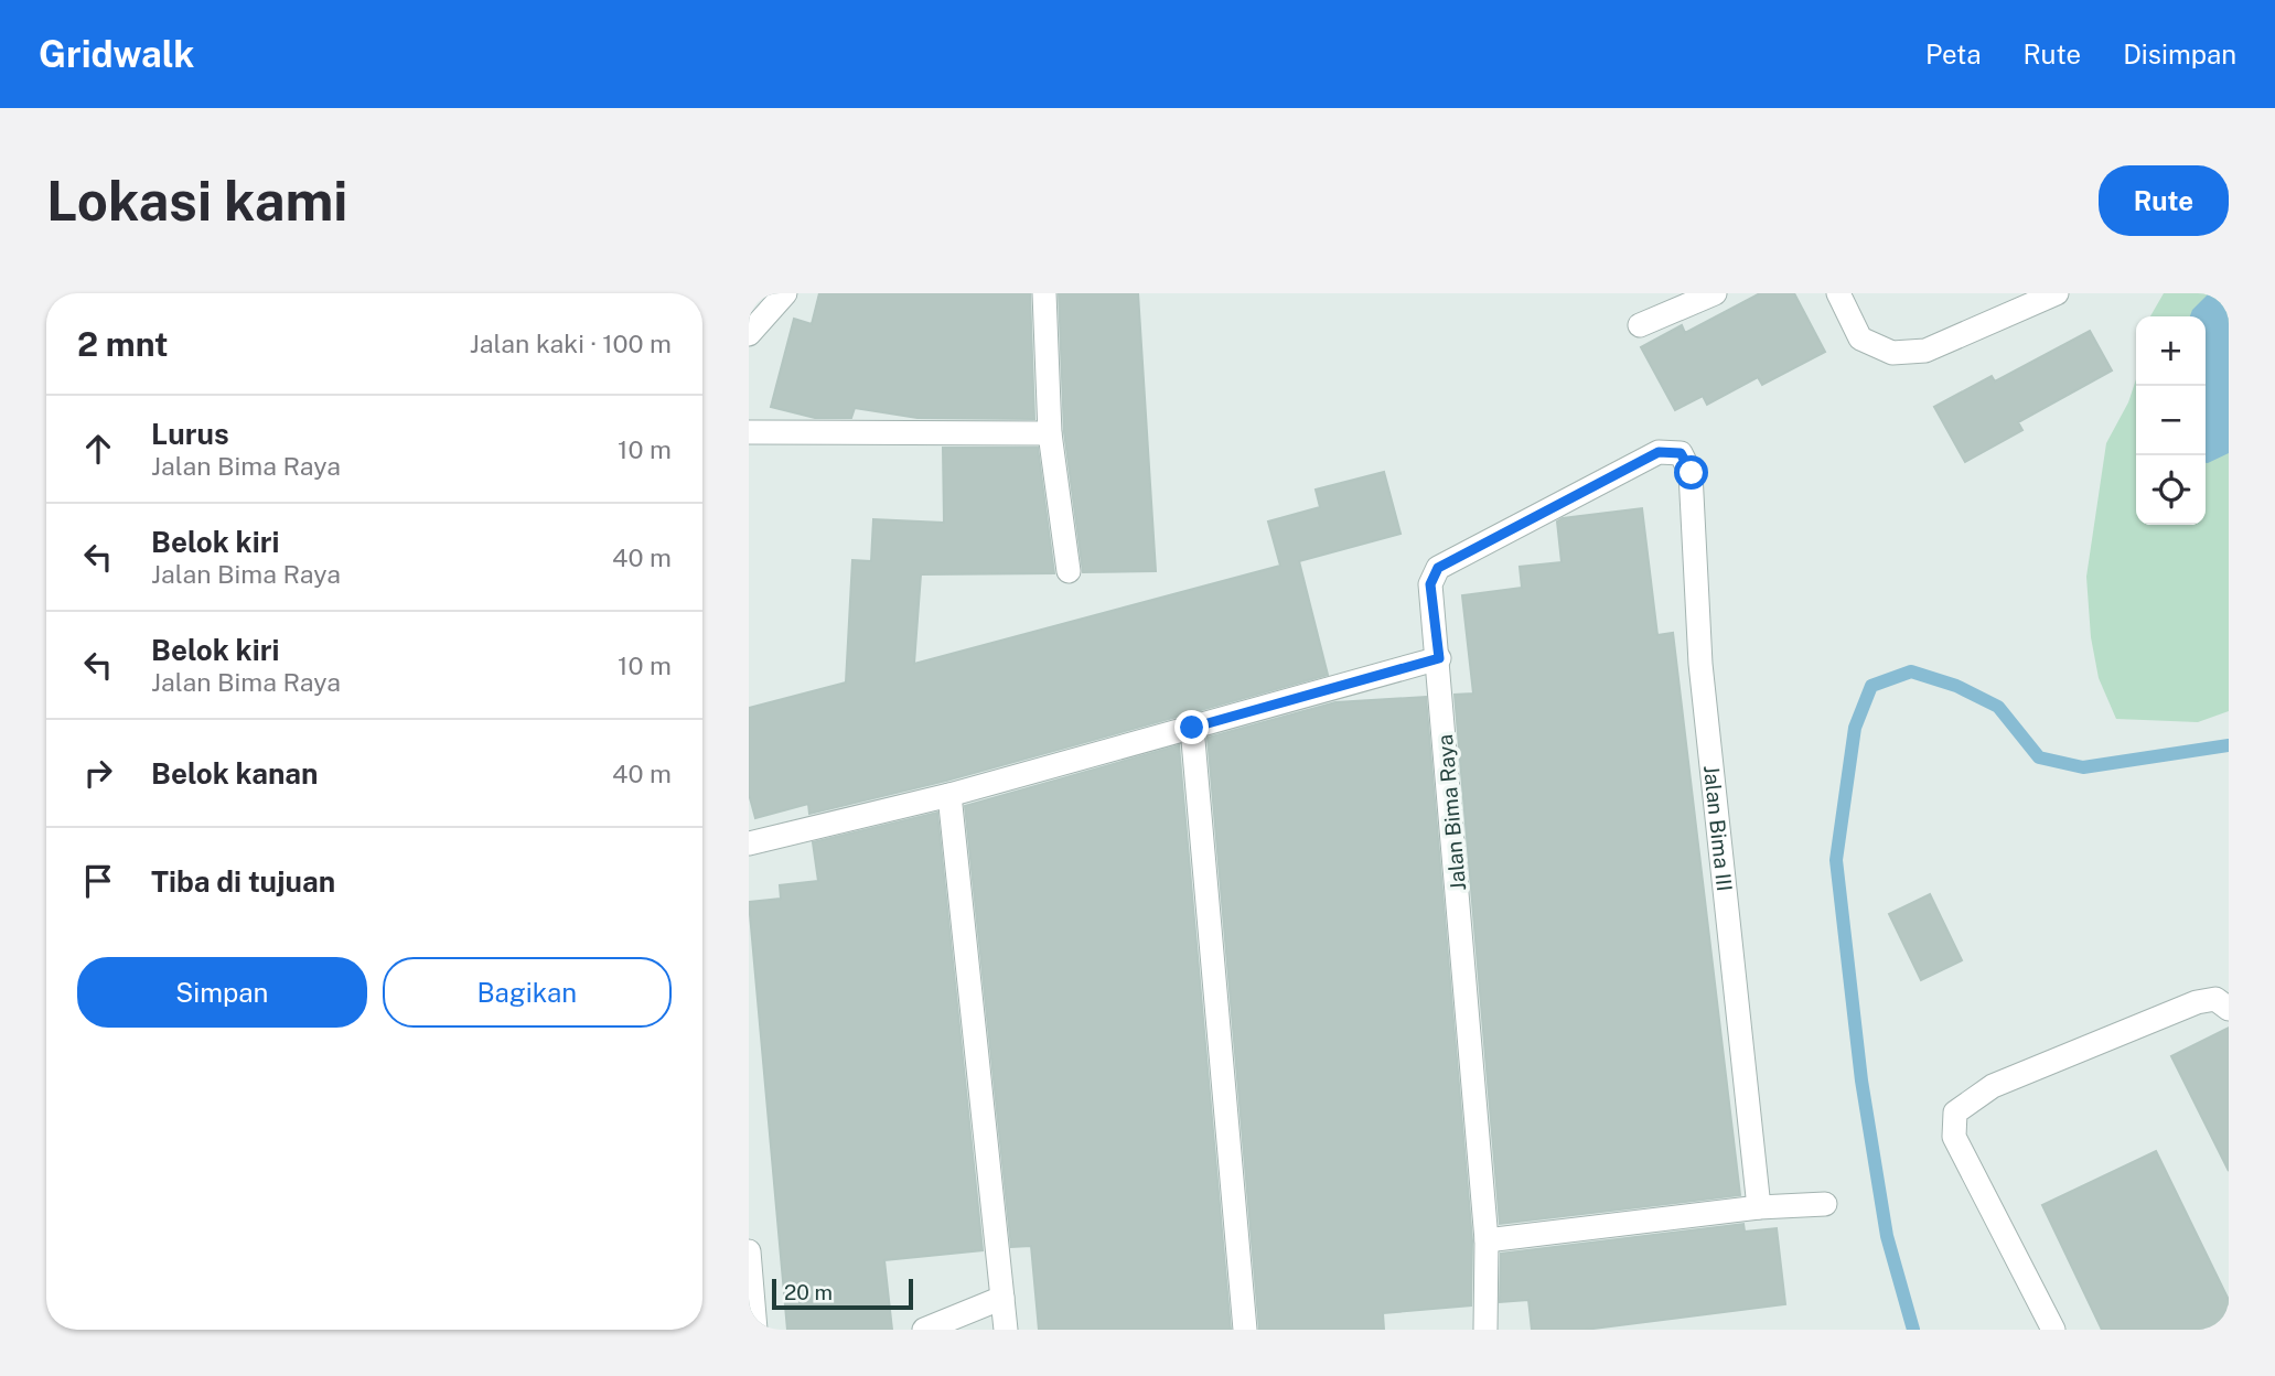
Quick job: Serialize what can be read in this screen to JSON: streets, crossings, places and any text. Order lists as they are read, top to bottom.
{
  "streets": {
    "street": ["Jalan Bima Raya", "Jalan Bima III"]
  },
  "crossings": [
    ["Jalan Bima Raya", "Jalan Bima III"]
  ],
  "scale_bar": "20 m",
  "page": {
    "header": "Gridwalk",
    "nav": ["Peta", "Rute", "Disimpan"],
    "buttons": [
      "Rute",
      ["Simpan", "Bagikan"]
    ],
    "title": "Lokasi kami",
    "heading": ["2 mnt", "Jalan kaki · 100 m"],
    "map_buttons": ["+", "−"],
    "list": [
      ["Lurus", "Jalan Bima Raya", "10 m"],
      ["Belok kiri", "Jalan Bima Raya", "40 m"],
      ["Belok kiri", "Jalan Bima Raya", "10 m"],
      ["Belok kanan", "40 m"],
      "Tiba di tujuan"
    ],
    "scale": "20 m"
  }
}
